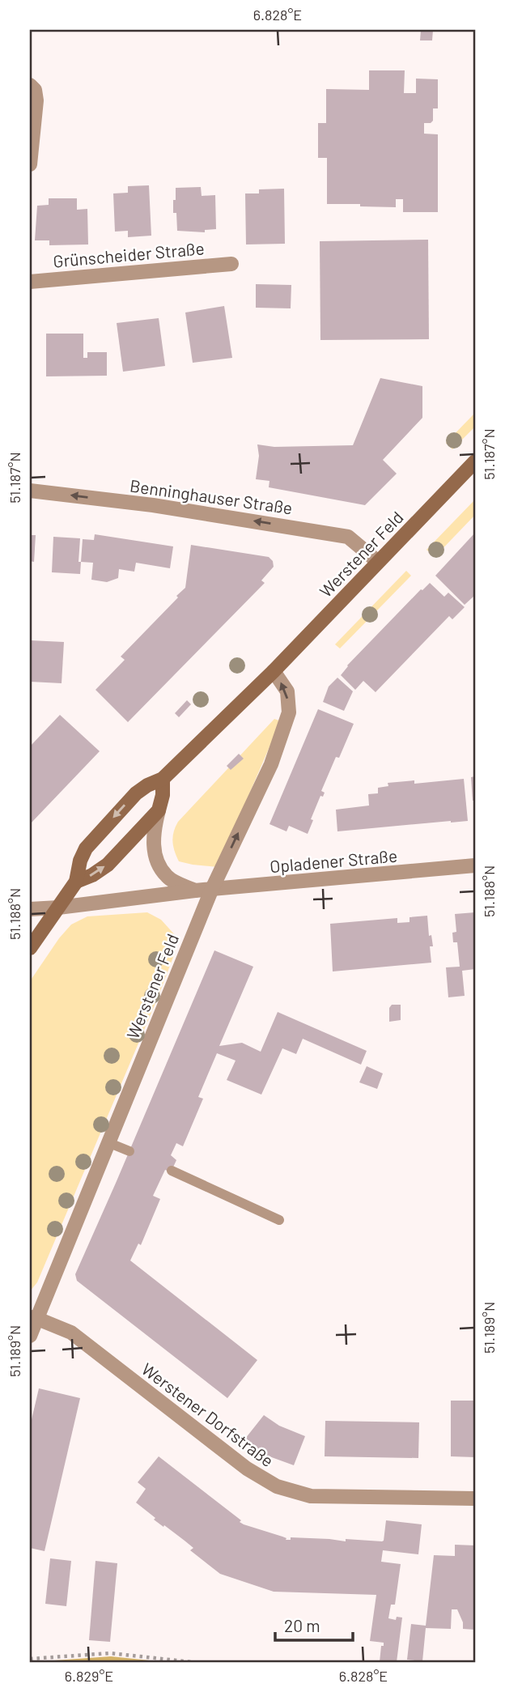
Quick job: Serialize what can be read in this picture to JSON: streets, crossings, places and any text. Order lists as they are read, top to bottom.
{
  "streets": {
    "main road": ["Werstener Feld"],
    "street": [
      "Grünscheider Straße",
      "Benninghauser Straße",
      "Opladener Straße",
      "Werstener Dorfstraße"
    ]
  },
  "crossings": [
    ["Benninghauser Straße", "Werstener Feld"],
    ["Werstener Feld", "Opladener Straße"],
    ["Werstener Feld", "Werstener Dorfstraße"]
  ],
  "one_way": ["Benninghauser Straße"],
  "scale_bar": "20 m",
  "coordinates": [
    "6.828°E",
    "51.187°N",
    "51.188°N",
    "51.189°N",
    "6.829°E"
  ]
}
